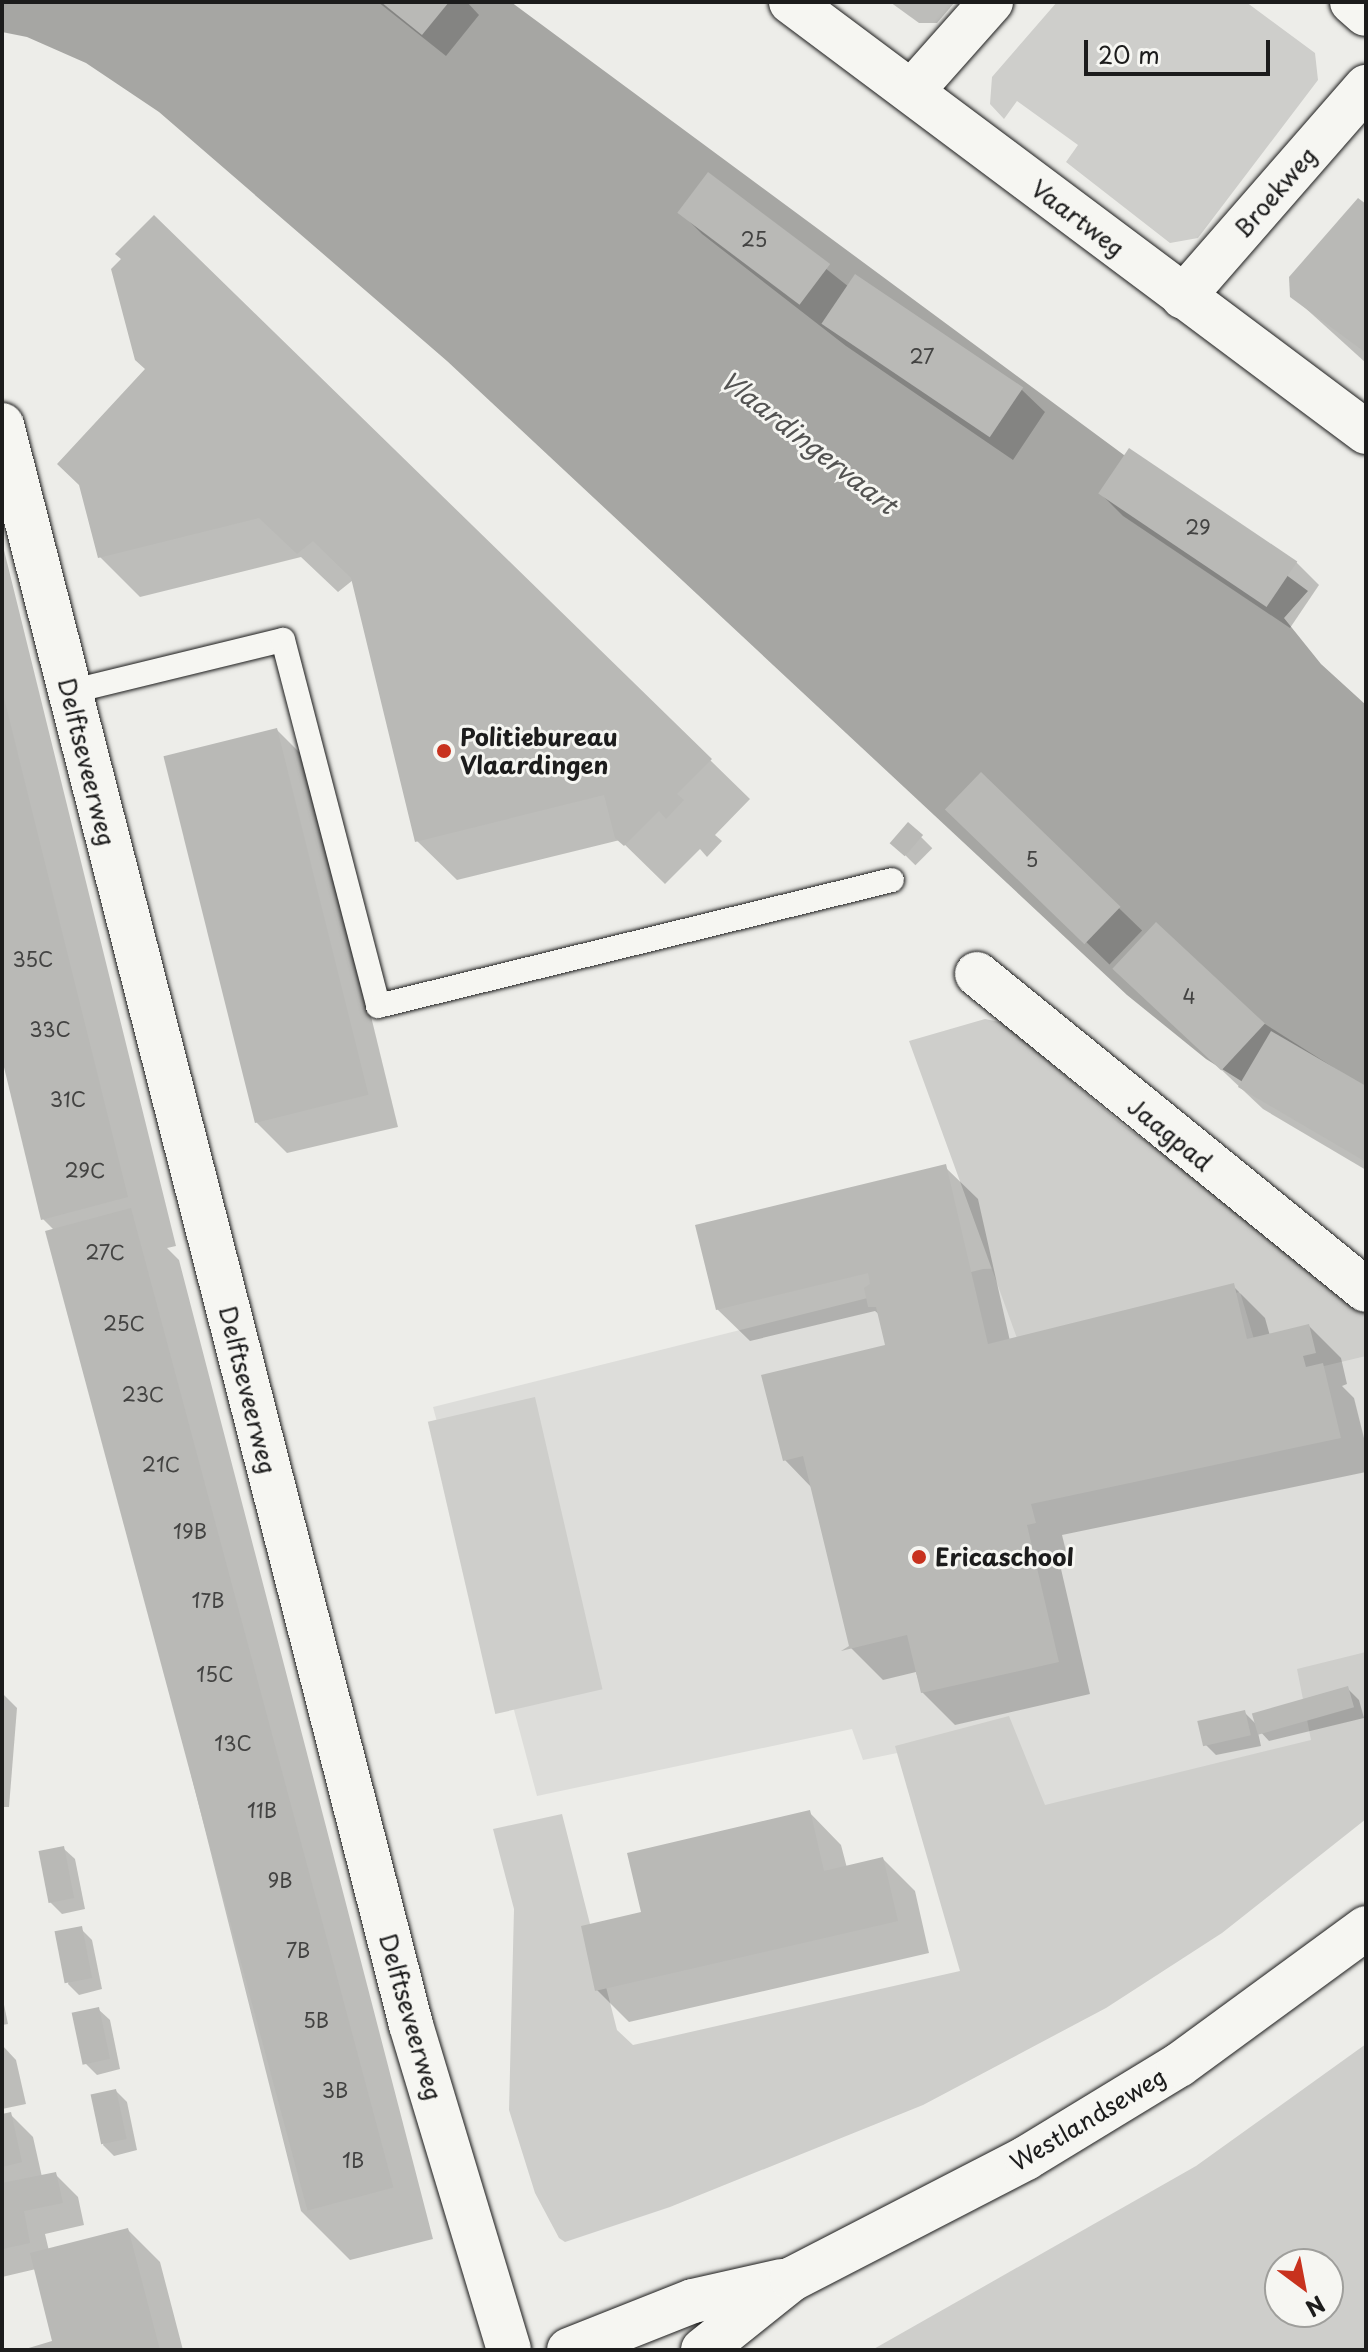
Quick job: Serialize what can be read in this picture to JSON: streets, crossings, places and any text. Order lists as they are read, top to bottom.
{
  "streets": {
    "street": [
      "Broekweg",
      "Vaartweg",
      "Delftseveerweg",
      "Jaagpad",
      "Westlandseweg"
    ]
  },
  "crossings": [
    ["Broekweg", "Vaartweg"]
  ],
  "water": ["Vlaardingervaart"],
  "places": ["Politiebureau Vlaardingen", "Ericaschool"],
  "house_numbers": [
    "25",
    "27",
    "29",
    "5",
    "35C",
    "4",
    "33C",
    "31C",
    "29C",
    "27C",
    "25C",
    "23C",
    "21C",
    "19B",
    "17B",
    "15C",
    "13C",
    "11B",
    "9B",
    "7B",
    "5B",
    "3B",
    "1B"
  ],
  "scale_bar": "20 m",
  "north": "bottom right"
}
